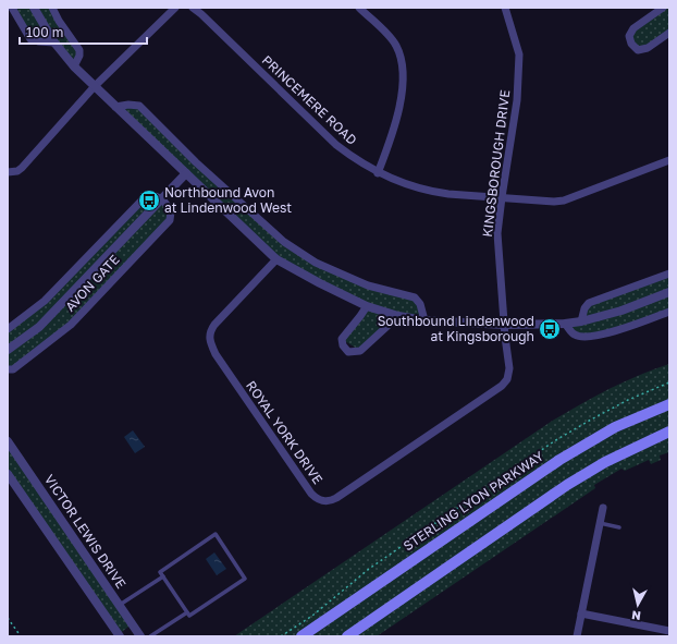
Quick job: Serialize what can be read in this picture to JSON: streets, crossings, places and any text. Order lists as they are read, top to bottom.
{
  "streets": {
    "main road": ["STERLING LYON PARKWAY"],
    "street": [
      "PRINCEMERE ROAD",
      "KINGSBOROUGH DRIVE",
      "AVON GATE",
      "ROYAL YORK DRIVE",
      "VICTOR LEWIS DRIVE"
    ]
  },
  "crossings": [
    ["PRINCEMERE ROAD", "KINGSBOROUGH DRIVE"],
    ["KINGSBOROUGH DRIVE", "ROYAL YORK DRIVE"]
  ],
  "places": {
    "bus stop": ["Northbound Avon at Lindenwood West", "Southbound Lindenwood at Kingsborough"]
  },
  "scale_bar": "100 m",
  "north": "bottom"
}
